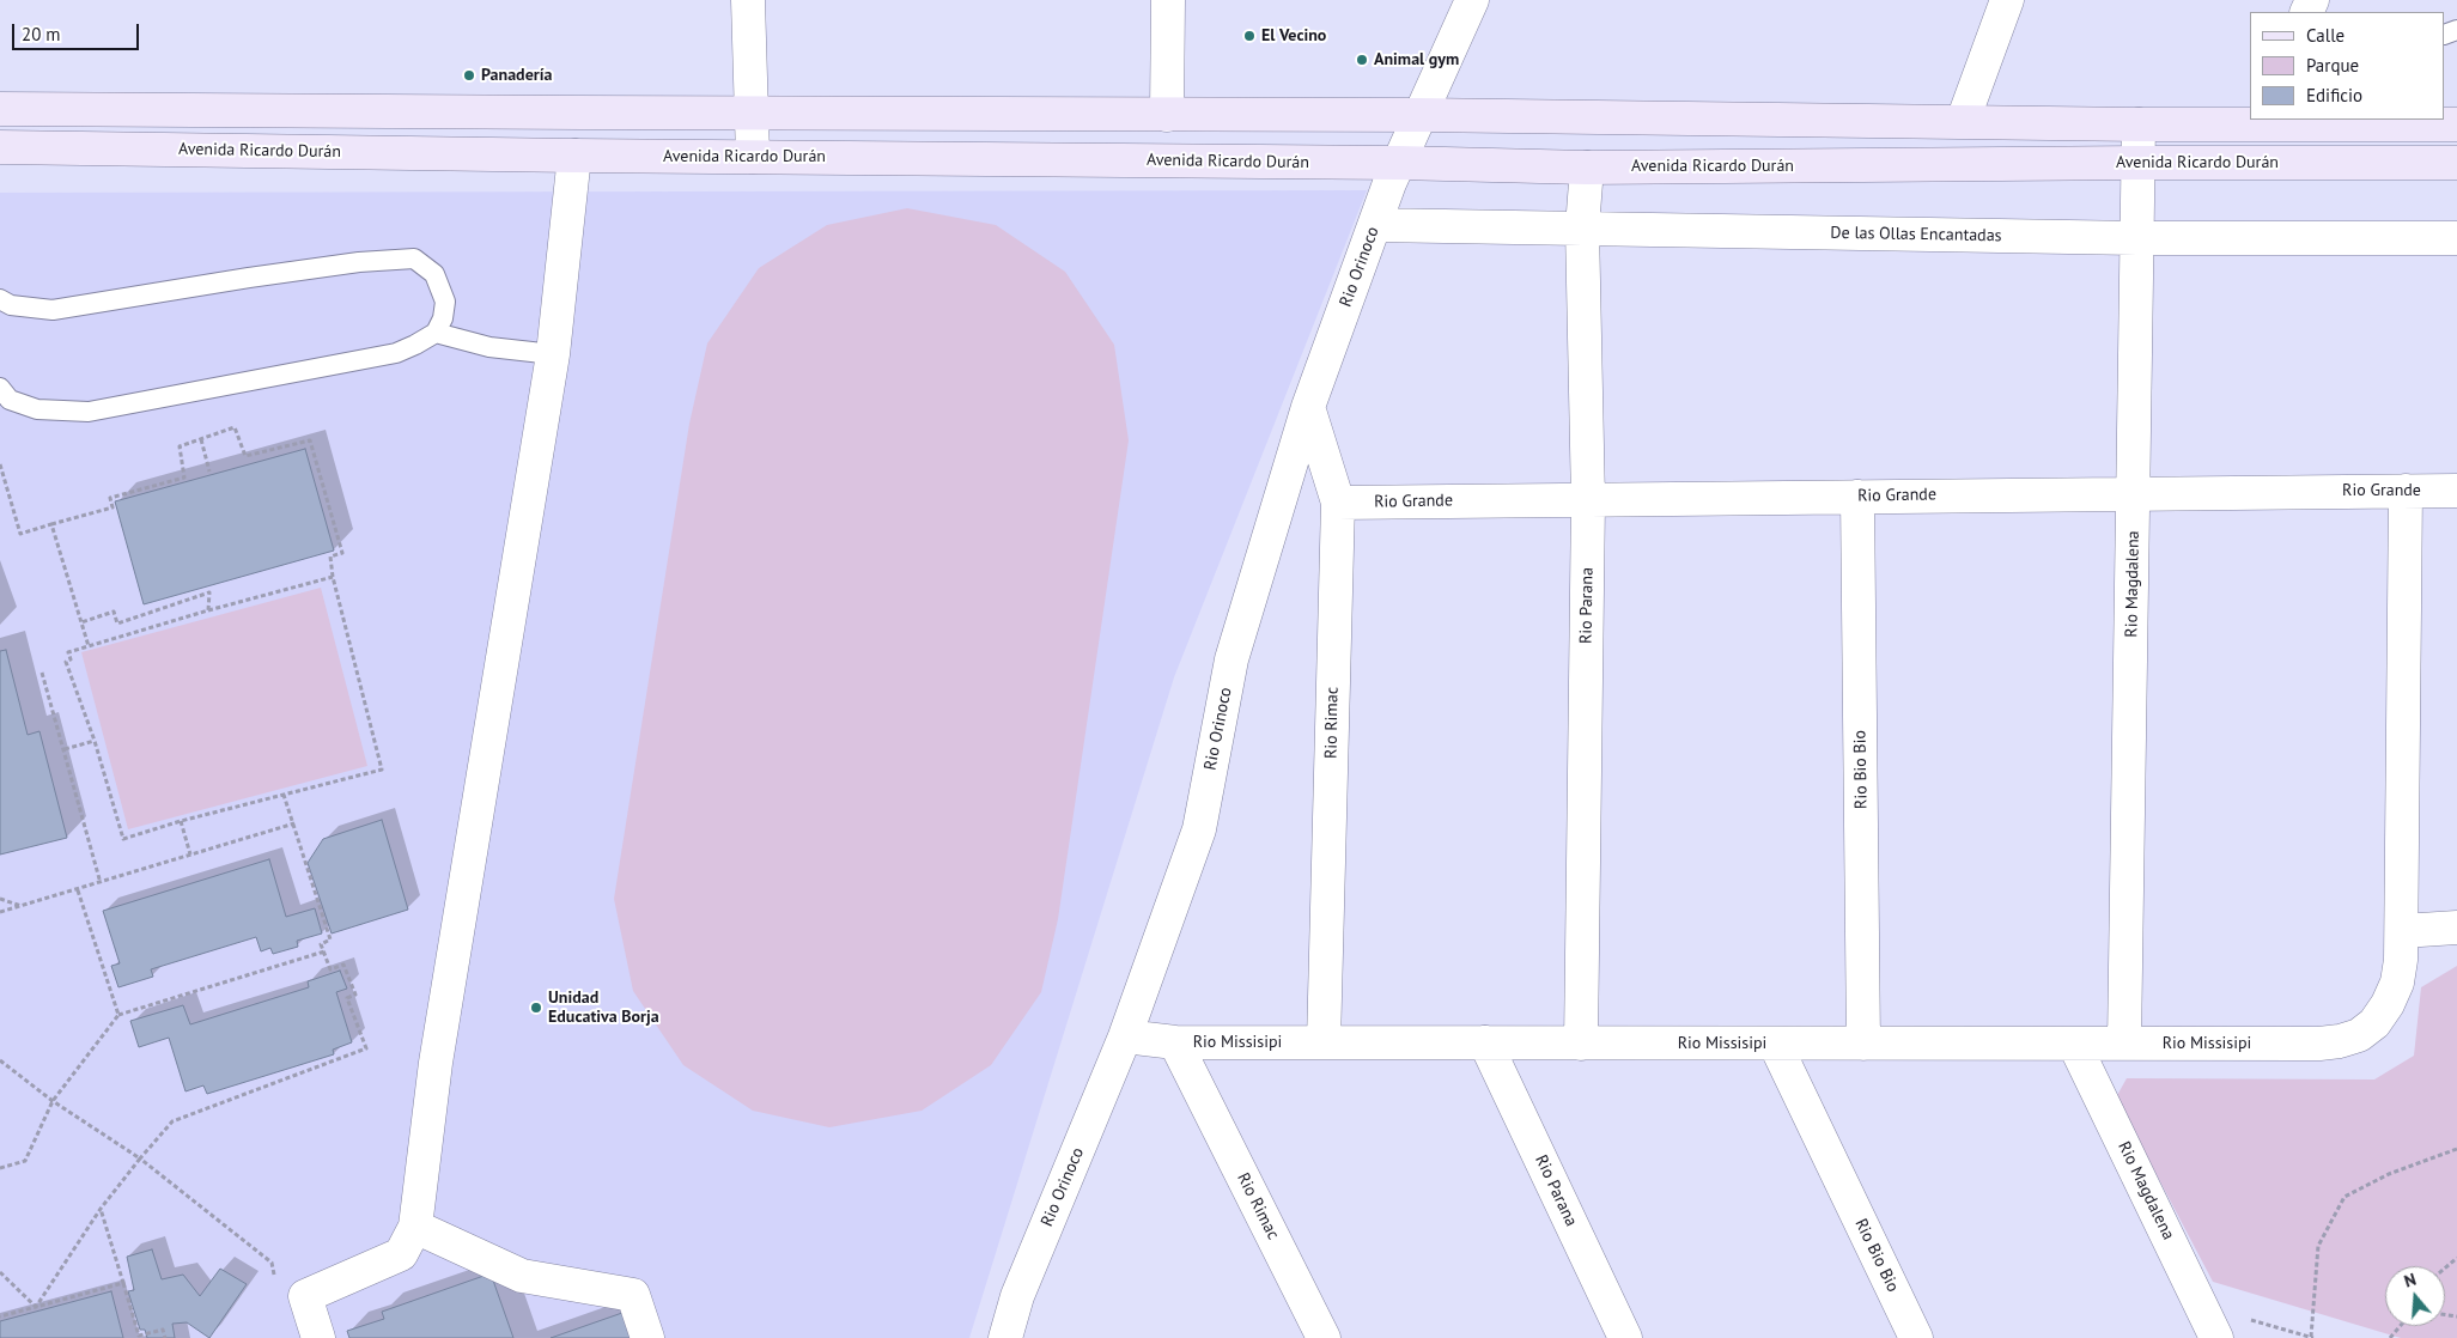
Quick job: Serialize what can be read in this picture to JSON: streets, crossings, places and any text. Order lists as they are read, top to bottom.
{
  "streets": {
    "street": [
      "Avenida Ricardo Durán",
      "De las Ollas Encantadas",
      "Rio Orinoco",
      "Rio Grande",
      "Rio Magdalena",
      "Rio Parana",
      "Rio Rimac",
      "Rio Bio Bio",
      "Rio Missisipi"
    ]
  },
  "crossings": [
    ["Avenida Ricardo Durán", "Rio Orinoco"],
    ["Avenida Ricardo Durán", "Rio Magdalena"],
    ["Avenida Ricardo Durán", "Rio Parana"],
    ["De las Ollas Encantadas", "Rio Orinoco"],
    ["De las Ollas Encantadas", "Rio Magdalena"],
    ["De las Ollas Encantadas", "Rio Parana"],
    ["Rio Orinoco", "Rio Rimac"],
    ["Rio Orinoco", "Rio Missisipi"],
    ["Rio Grande", "Rio Magdalena"],
    ["Rio Grande", "Rio Parana"],
    ["Rio Grande", "Rio Rimac"],
    ["Rio Grande", "Rio Bio Bio"],
    ["Rio Grande", "Rio Missisipi"],
    ["Rio Magdalena", "Rio Missisipi"],
    ["Rio Parana", "Rio Missisipi"],
    ["Rio Rimac", "Rio Missisipi"],
    ["Rio Bio Bio", "Rio Missisipi"]
  ],
  "places": [
    "El Vecino",
    "Animal gym",
    "Panadería",
    "Unidad Educativa Borja"
  ],
  "legend": ["Calle", "Parque", "Edificio"],
  "scale_bar": "20 m",
  "north": "top"
}
